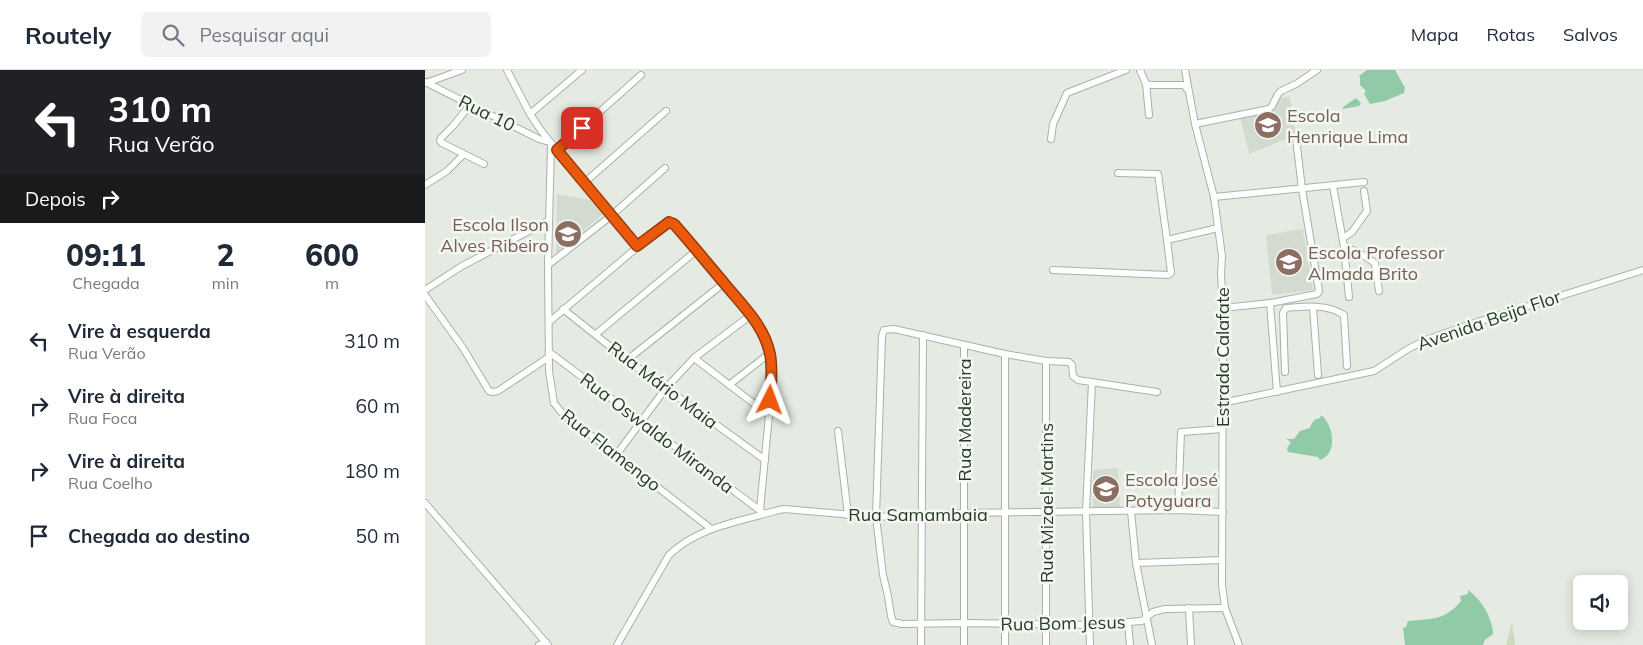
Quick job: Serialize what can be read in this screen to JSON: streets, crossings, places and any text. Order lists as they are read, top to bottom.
{
  "streets": {
    "street": [
      "Rua 10",
      "Avenida Beija Flor",
      "Estrada Calafate",
      "Rua Mário Maia",
      "Rua Madereira",
      "Rua Oswaldo Miranda",
      "Rua Flamengo",
      "Rua Mizael Martins",
      "Rua Samambaia",
      "Rua Bom Jesus"
    ]
  },
  "crossings": [
    ["Rua 10", "Rua Flamengo"],
    ["Avenida Beija Flor", "Estrada Calafate"],
    ["Estrada Calafate", "Rua Samambaia"],
    ["Estrada Calafate", "Rua Bom Jesus"],
    ["Rua Madereira", "Rua Samambaia"],
    ["Rua Madereira", "Rua Bom Jesus"],
    ["Rua Oswaldo Miranda", "Rua Flamengo"],
    ["Rua Oswaldo Miranda", "Rua Samambaia"],
    ["Rua Flamengo", "Rua Samambaia"],
    ["Rua Mizael Martins", "Rua Samambaia"],
    ["Rua Mizael Martins", "Rua Bom Jesus"],
    ["Rua Samambaia", "Rua Bom Jesus"]
  ],
  "places": {
    "school or university": [
      "Escola Henrique Lima",
      "Escola Ilson Alves Ribeiro",
      "Escola Professor Almada Brito",
      "Escola José Potyguara"
    ]
  },
  "page": {
    "header": "Routely",
    "search": "Pesquisar aqui",
    "nav": ["Mapa", "Rotas", "Salvos"],
    "turn": ["310 m", "Rua Verão"],
    "then": "Depois",
    "eta": [
      "09:11",
      "Chegada",
      "2",
      "min",
      "600",
      "m"
    ],
    "list": [
      {
        "name": "Vire à esquerda",
        "note": "Rua Verão",
        "value": "310 m"
      },
      {
        "name": "Vire à direita",
        "note": "Rua Foca",
        "value": "60 m"
      },
      {
        "name": "Vire à direita",
        "note": "Rua Coelho",
        "value": "180 m"
      },
      {
        "name": "Chegada ao destino",
        "value": "50 m"
      }
    ]
  }
}
